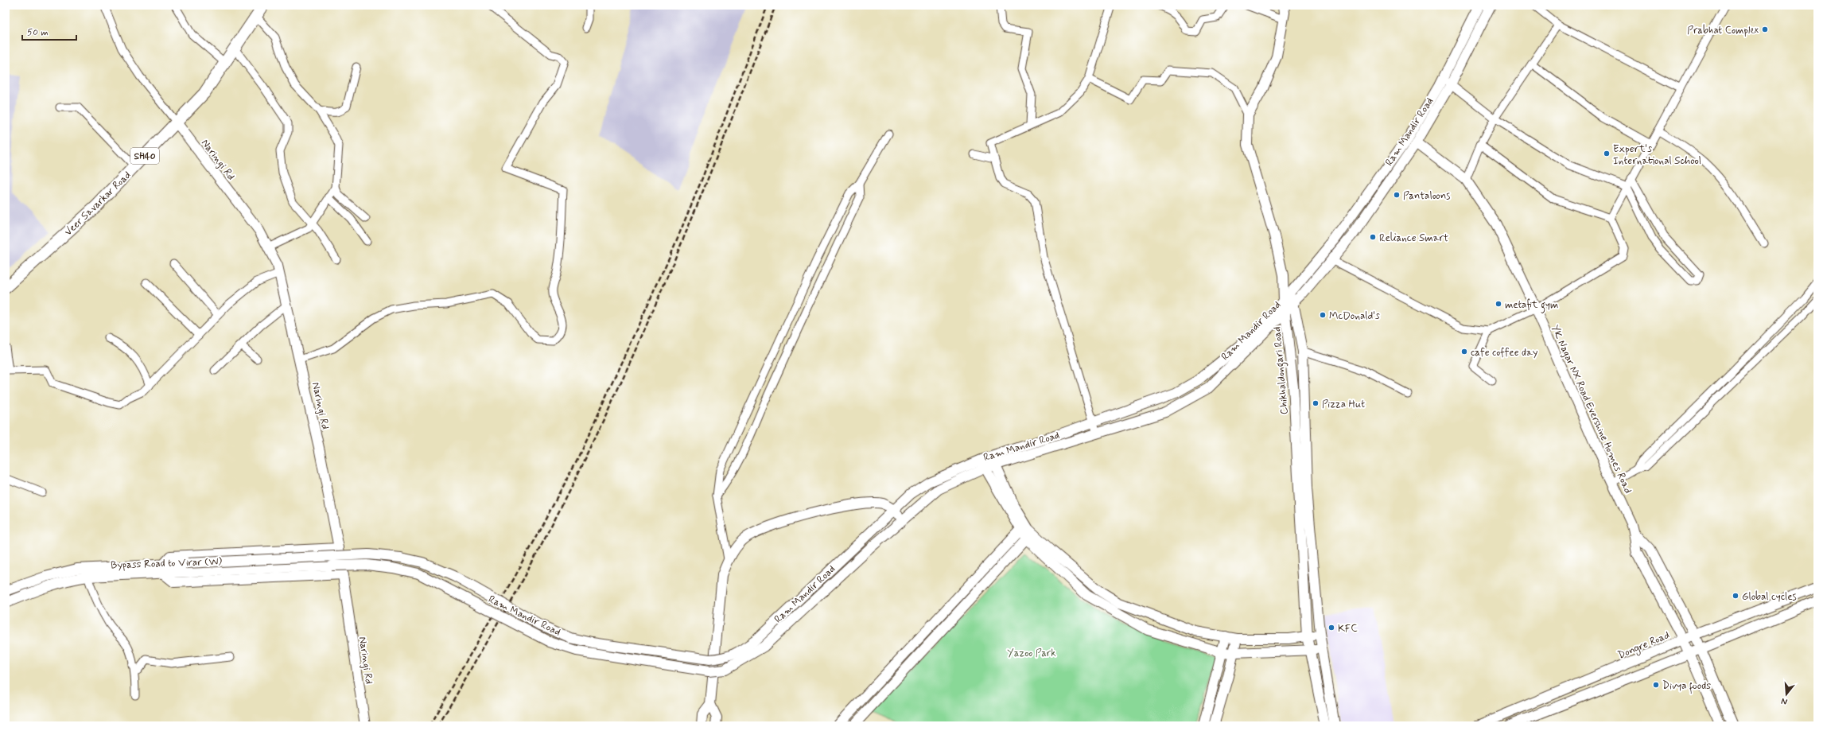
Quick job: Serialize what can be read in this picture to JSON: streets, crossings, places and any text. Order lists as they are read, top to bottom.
{
  "streets": {
    "main road": ["SH40", "Veer Savarkar Road"],
    "street": [
      "Ram Mandir Road",
      "Naringi Rd",
      "Chikhaldongari Road",
      "YK Nagar NX Road Evershine Homes Road",
      "Bypass Road to Virar (W)",
      "Dongre Road"
    ]
  },
  "crossings": [
    ["Ram Mandir Road", "Chikhaldongari Road"],
    ["Ram Mandir Road", "YK Nagar NX Road Evershine Homes Road"],
    ["Ram Mandir Road", "Bypass Road to Virar (W)"],
    ["Naringi Rd", "Veer Savarkar Road"],
    ["YK Nagar NX Road Evershine Homes Road", "Dongre Road"]
  ],
  "parks": ["Yazoo Park"],
  "places": [
    "Prabhat Complex",
    "Expert's International School",
    "Pantaloons",
    "Reliance Smart",
    "metafit gym",
    "McDonald's",
    "cafe coffee day",
    "Pizza Hut",
    "Global cycles",
    "KFC",
    "Divya foods"
  ],
  "scale_bar": "50 m",
  "north": "bottom"
}
